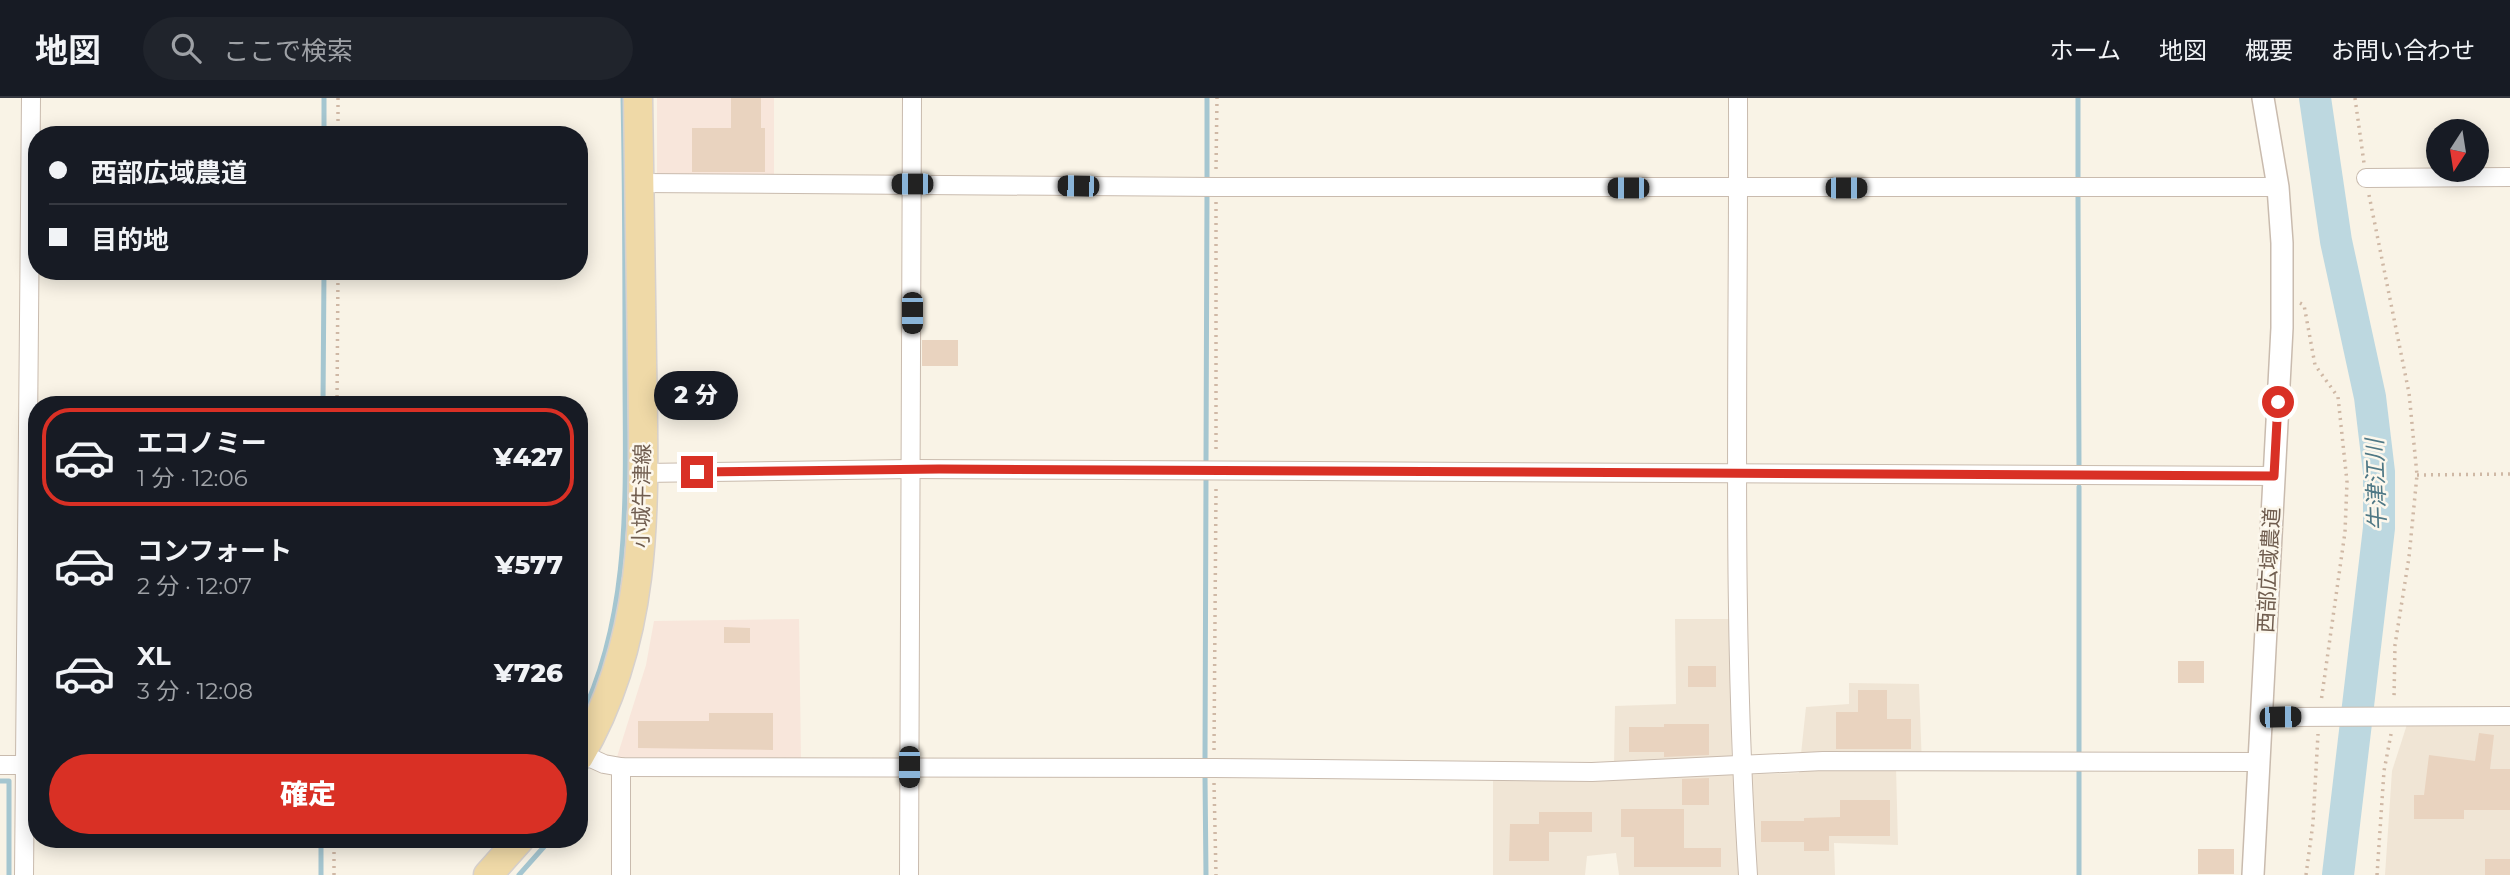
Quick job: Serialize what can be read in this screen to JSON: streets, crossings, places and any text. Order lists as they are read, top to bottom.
{
  "streets": {
    "main road": ["小城牛津線"],
    "street": ["西部広域農道"]
  },
  "water": ["牛津江川"],
  "north": "bottom",
  "page": {
    "header": "地図",
    "search": "ここで検索",
    "nav": [
      "ホーム",
      "地図",
      "概要",
      "お問い合わせ"
    ],
    "banner": ["西部広域農道", "目的地"],
    "bubble": "2 分",
    "list": [
      {
        "name": "エコノミー",
        "note": "1 分 · 12:06",
        "value": "¥427"
      },
      {
        "name": "コンフォート",
        "note": "2 分 · 12:07",
        "value": "¥577"
      },
      {
        "name": "XL",
        "note": "3 分 · 12:08",
        "value": "¥726"
      }
    ],
    "buttons": "確定"
  }
}
